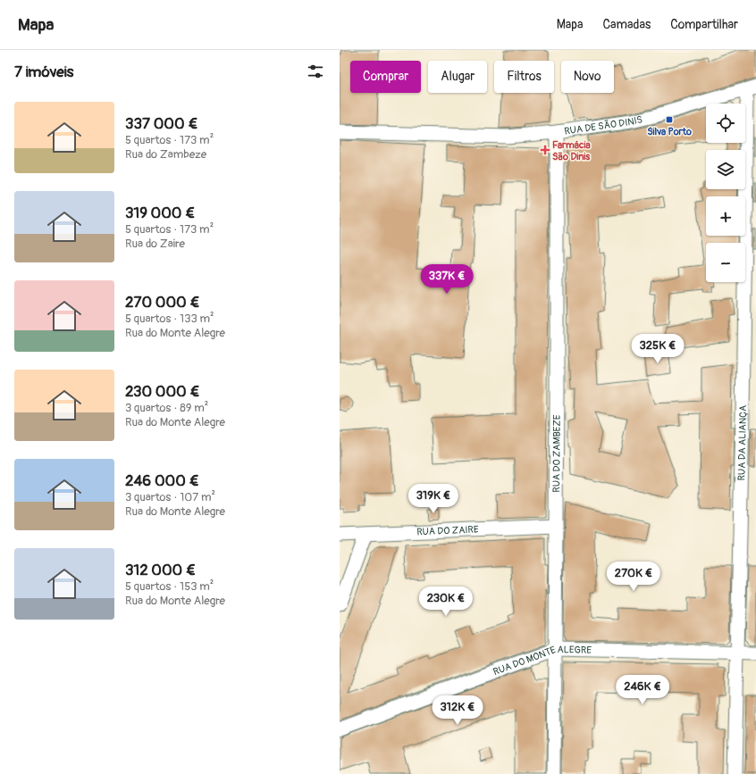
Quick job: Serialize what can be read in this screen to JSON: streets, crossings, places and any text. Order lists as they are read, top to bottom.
{
  "streets": {
    "street": [
      "RUA DE SÃO DINIS",
      "RUA DA ALIANÇA",
      "RUA DO ZAMBEZE",
      "RUA DO ZAIRE",
      "RUA DO MONTE ALEGRE"
    ]
  },
  "crossings": [
    ["RUA DE SÃO DINIS", "RUA DA ALIANÇA"],
    ["RUA DE SÃO DINIS", "RUA DO ZAMBEZE"],
    ["RUA DA ALIANÇA", "RUA DO MONTE ALEGRE"],
    ["RUA DO ZAMBEZE", "RUA DO ZAIRE"],
    ["RUA DO ZAMBEZE", "RUA DO MONTE ALEGRE"]
  ],
  "places": {
    "transit": ["Silva Porto"],
    "health": ["Farmácia São Dinis"]
  },
  "page": {
    "header": "Mapa",
    "nav": ["Mapa", "Camadas", "Compartilhar"],
    "heading": "7 imóveis",
    "chip": [
      "Comprar",
      "Alugar",
      "Filtros",
      "Novo"
    ],
    "list": [
      {
        "name": "337 000 €",
        "note": "5 quartos · 173 m² · Rua do Zambeze"
      },
      {
        "name": "319 000 €",
        "note": "5 quartos · 173 m² · Rua do Zaire"
      },
      {
        "name": "270 000 €",
        "note": "5 quartos · 133 m² · Rua do Monte Alegre"
      },
      {
        "name": "230 000 €",
        "note": "3 quartos · 89 m² · Rua do Monte Alegre"
      },
      {
        "name": "246 000 €",
        "note": "3 quartos · 107 m² · Rua do Monte Alegre"
      },
      {
        "name": "312 000 €",
        "note": "5 quartos · 153 m² · Rua do Monte Alegre"
      }
    ],
    "map_buttons": ["+", "−"],
    "price": [
      "337K €",
      "325K €",
      "319K €",
      "270K €",
      "230K €",
      "246K €",
      "312K €"
    ]
  }
}
